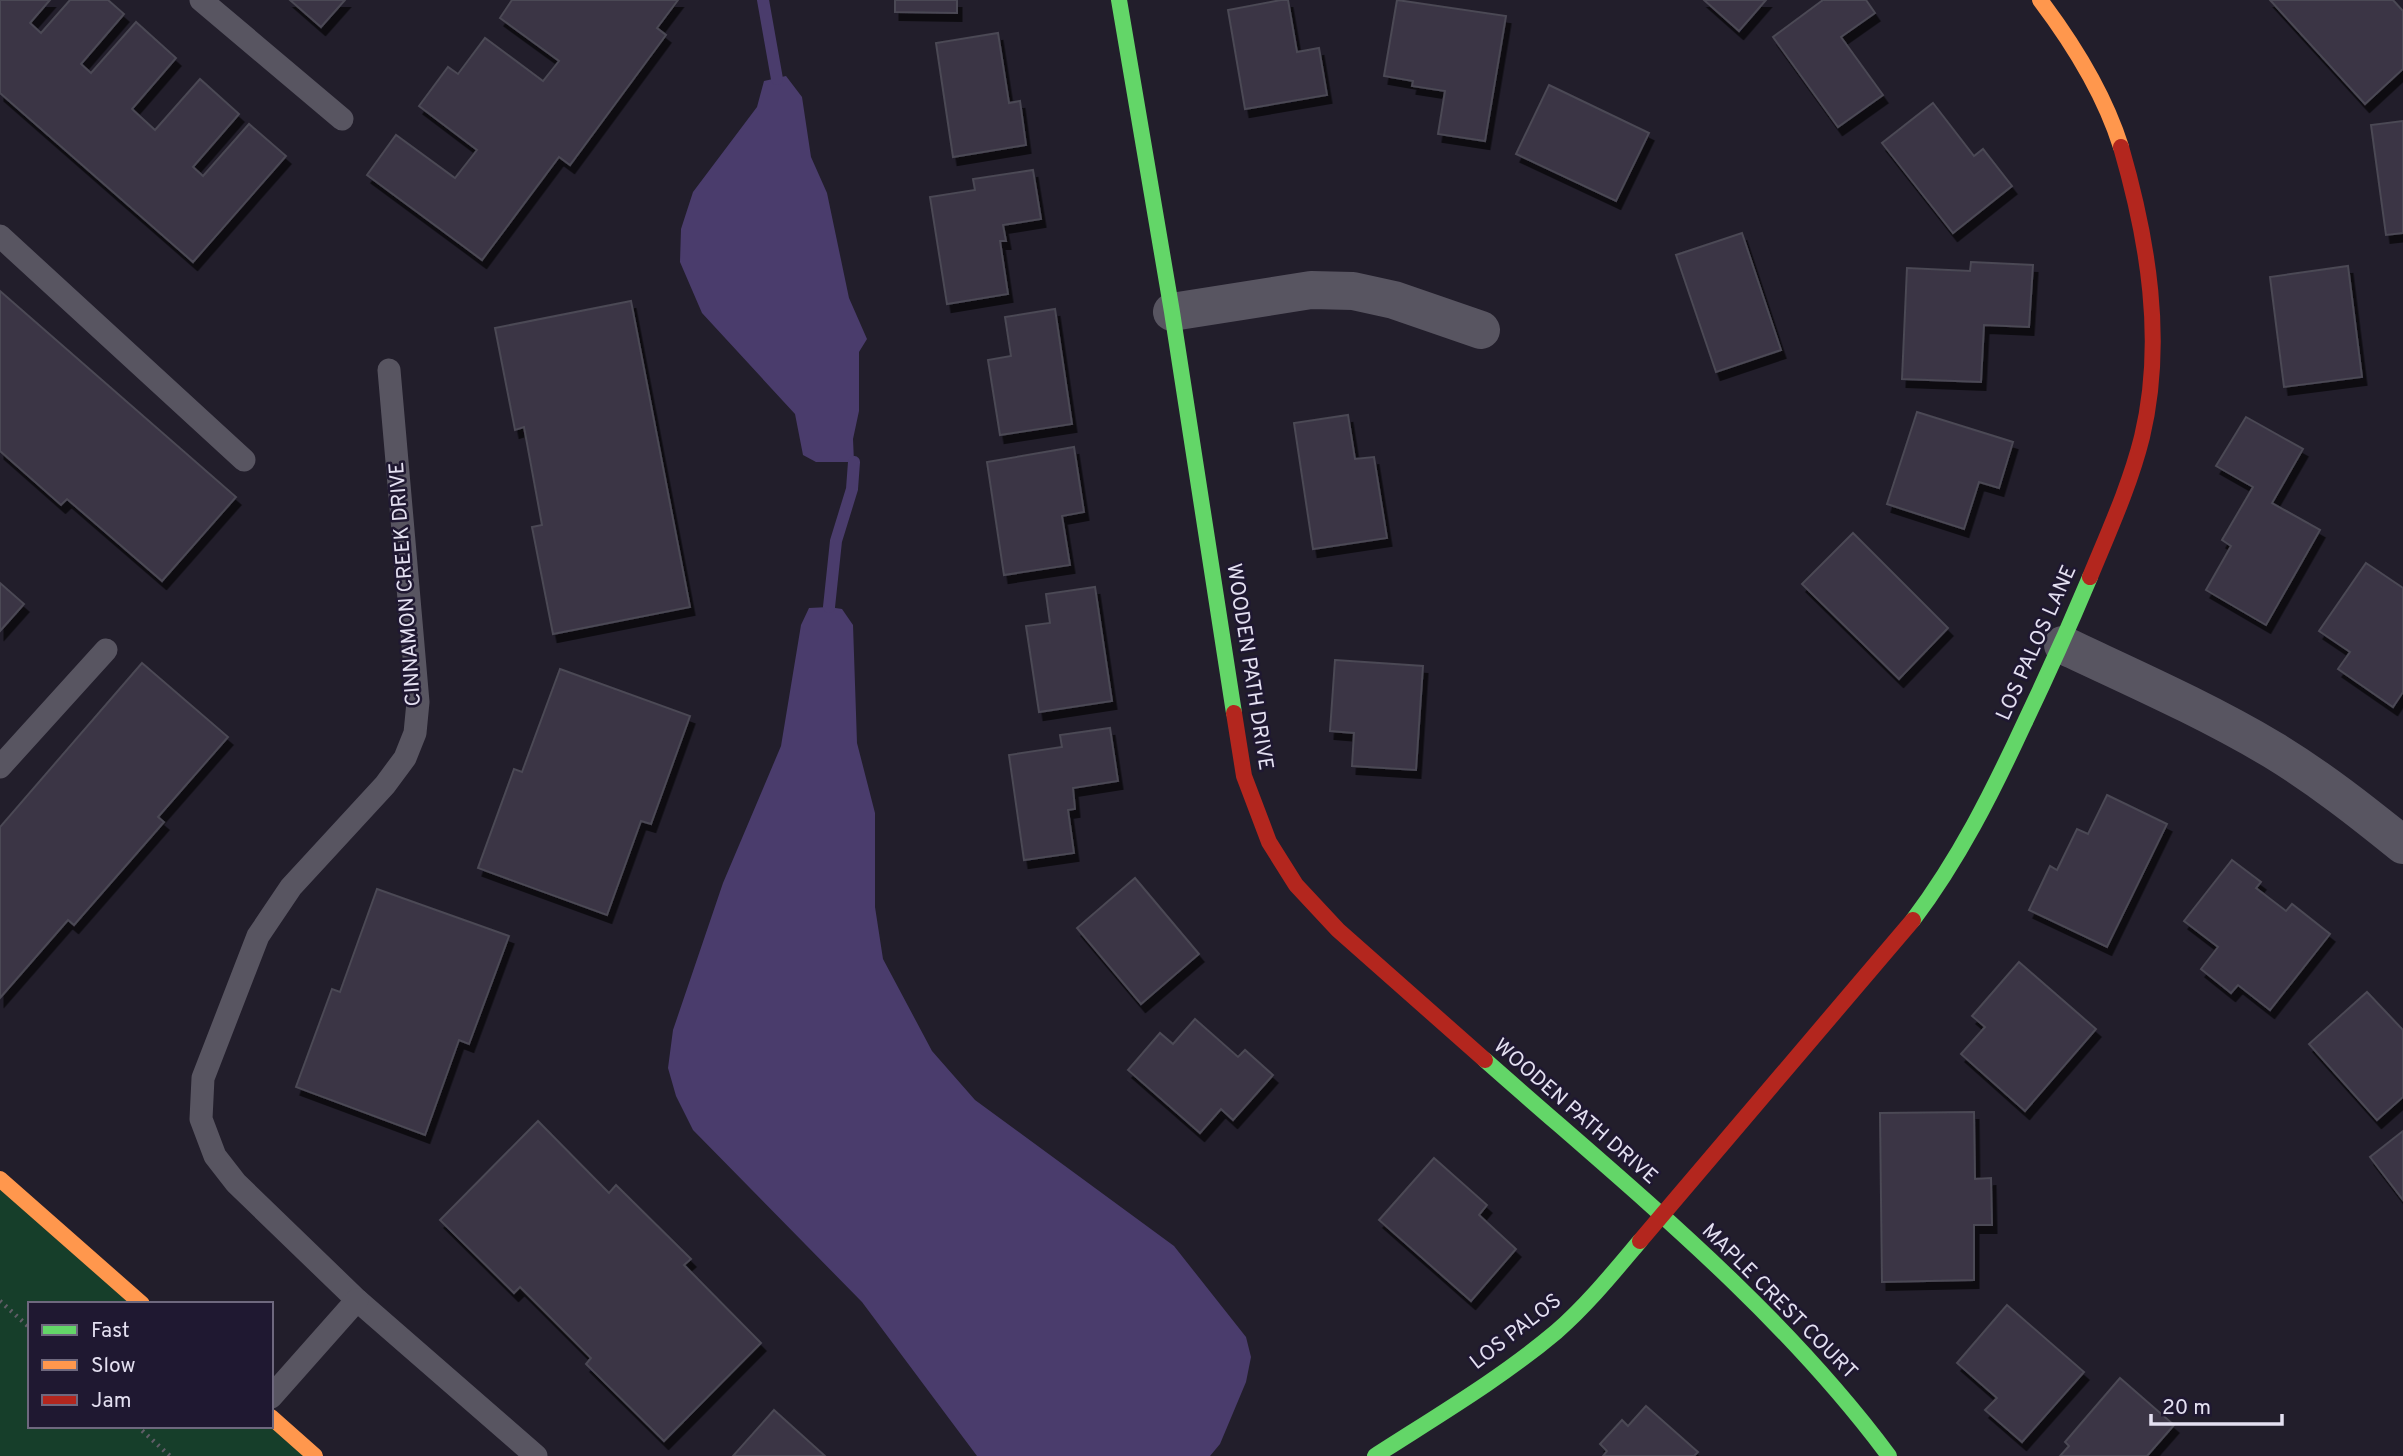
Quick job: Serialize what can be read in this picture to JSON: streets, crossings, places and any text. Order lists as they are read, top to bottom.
{
  "streets": {
    "street": [
      "LOS PALOS LANE",
      "WOODEN PATH DRIVE",
      "MAPLE CREST COURT",
      "LOS PALOS"
    ],
    "lane": ["CINNAMON CREEK DRIVE"]
  },
  "crossings": [
    ["LOS PALOS LANE", "WOODEN PATH DRIVE"],
    ["LOS PALOS LANE", "MAPLE CREST COURT"],
    ["LOS PALOS LANE", "LOS PALOS"],
    ["WOODEN PATH DRIVE", "MAPLE CREST COURT"],
    ["WOODEN PATH DRIVE", "LOS PALOS"],
    ["MAPLE CREST COURT", "LOS PALOS"]
  ],
  "legend": ["Fast", "Slow", "Jam"],
  "scale_bar": "20 m"
}
